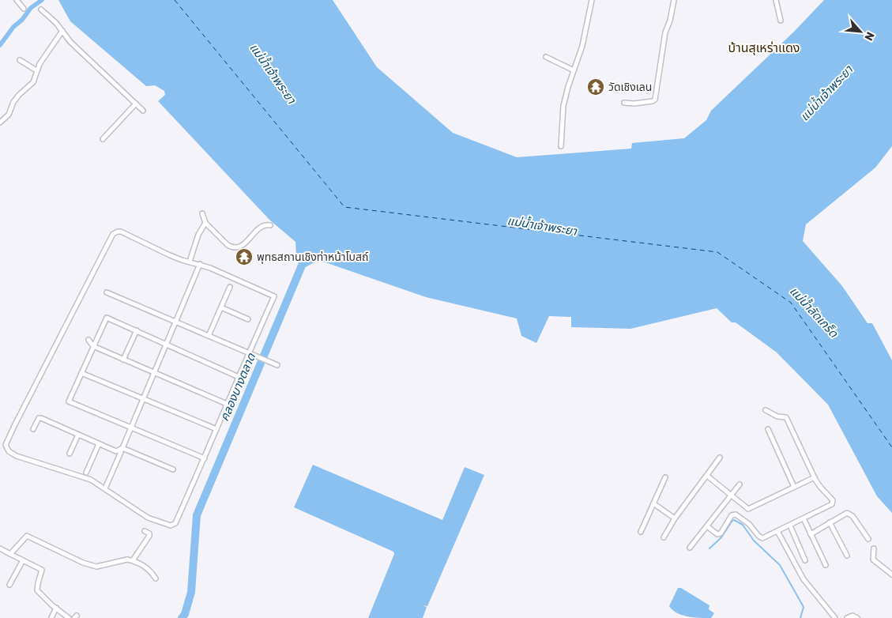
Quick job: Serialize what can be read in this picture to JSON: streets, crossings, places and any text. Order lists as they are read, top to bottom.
{
  "districts": ["บ้านสุเหร่าแดง"],
  "water": ["แม่น้ำเจ้าพระยา", "แม่น้ำลัดเกร็ด", "คลองบางตลาด"],
  "places": {
    "temple": ["วัดเชิงเลน", "พุทธสถานเชิงท่าหน้าโบสถ์"]
  },
  "north": "bottom right"
}
